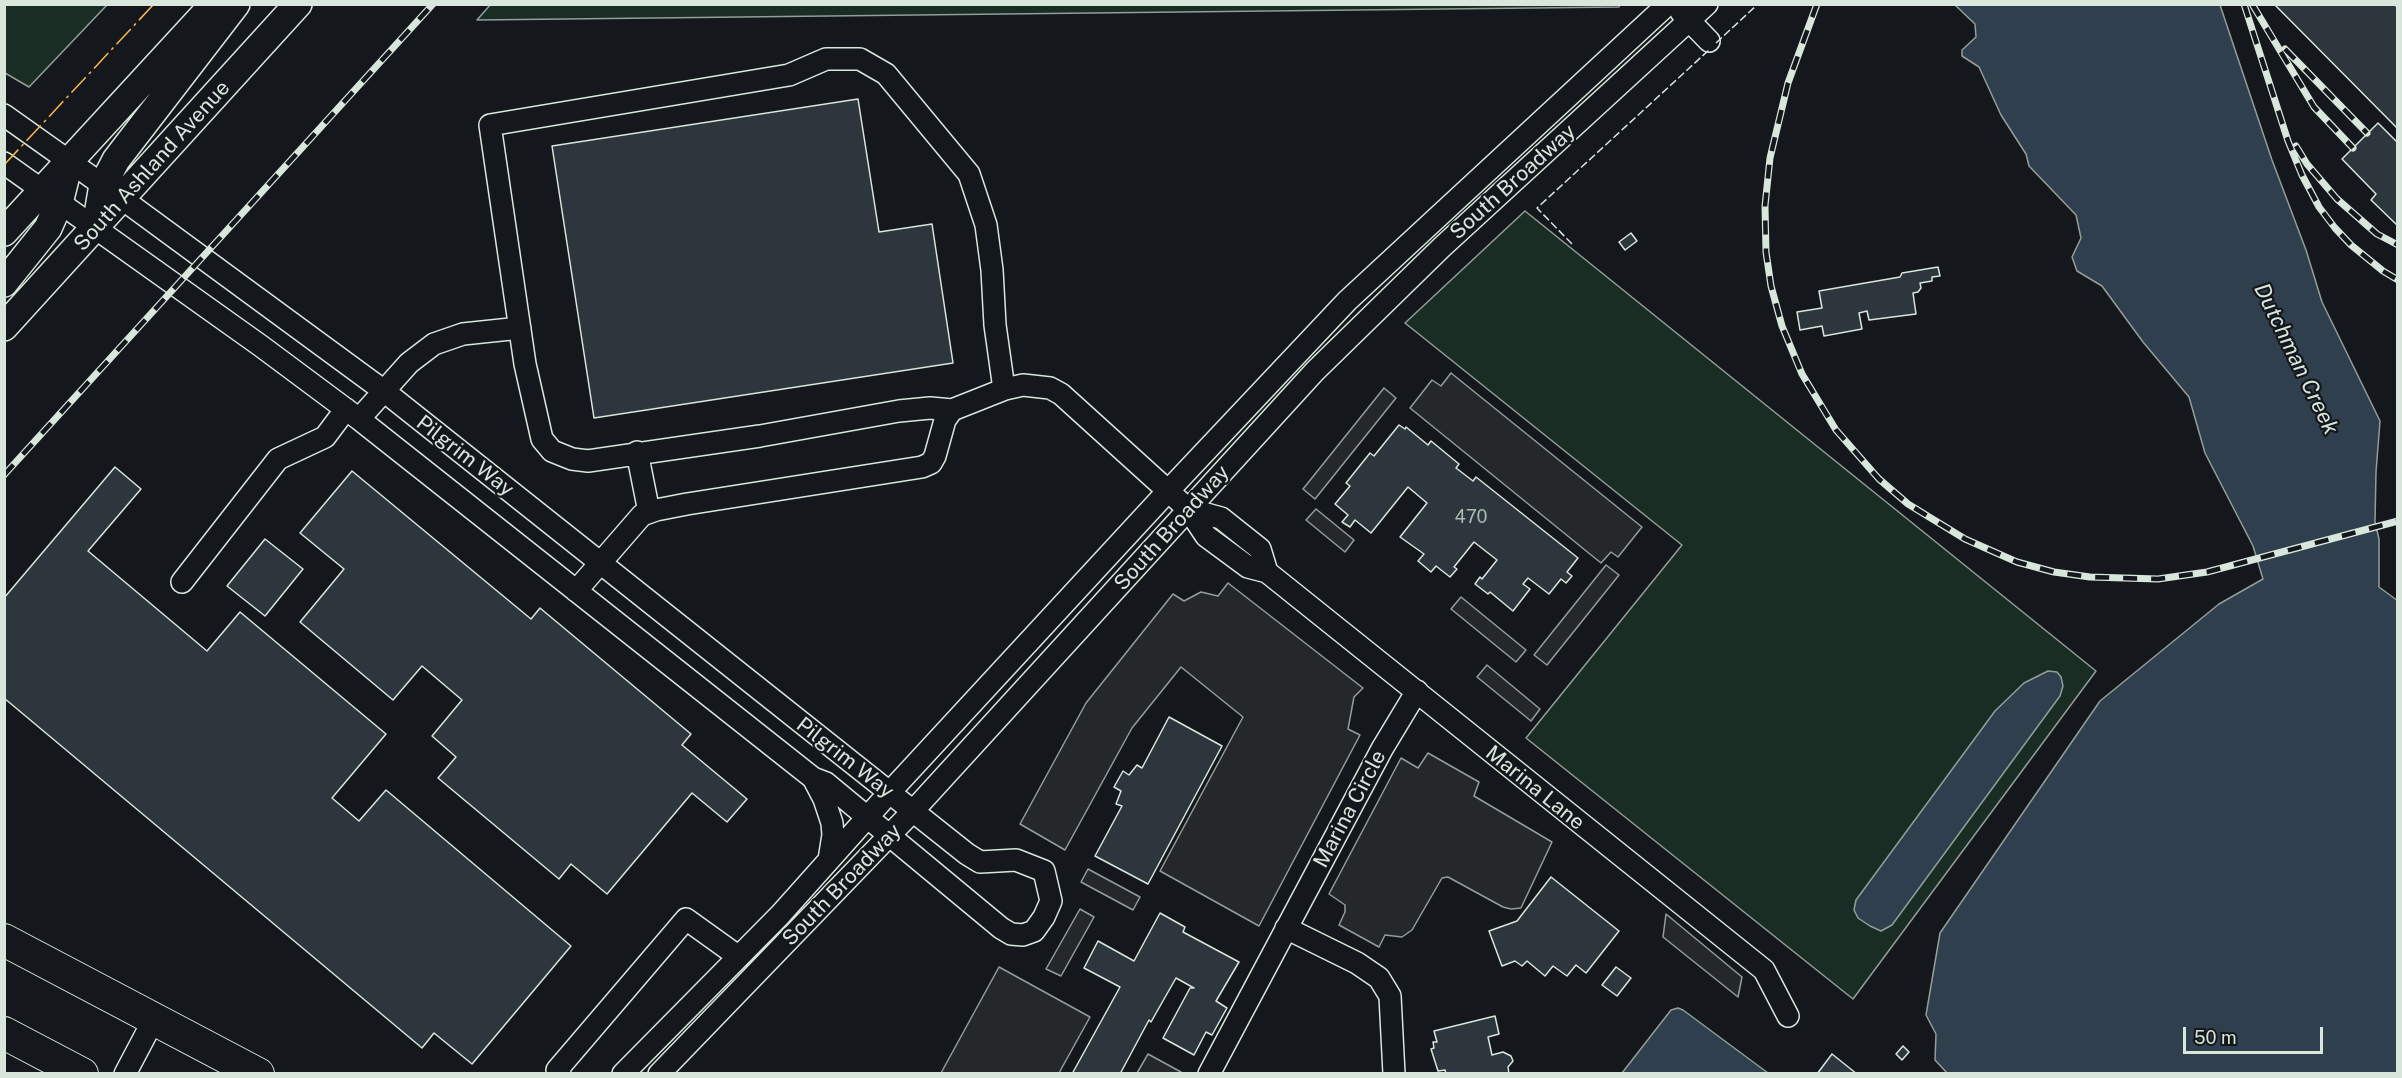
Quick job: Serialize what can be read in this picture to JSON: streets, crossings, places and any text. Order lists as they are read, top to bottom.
{
  "streets": {
    "main road": ["South Ashland Avenue"],
    "street": [
      "South Broadway",
      "Pilgrim Way",
      "Marina Lane",
      "Marina Circle"
    ]
  },
  "crossings": [
    ["South Ashland Avenue", "Pilgrim Way"],
    ["South Broadway", "Pilgrim Way"],
    ["South Broadway", "Marina Lane"],
    ["Marina Lane", "Marina Circle"]
  ],
  "water": ["Dutchman Creek"],
  "house_numbers": ["470"],
  "scale_bar": "50 m"
}
